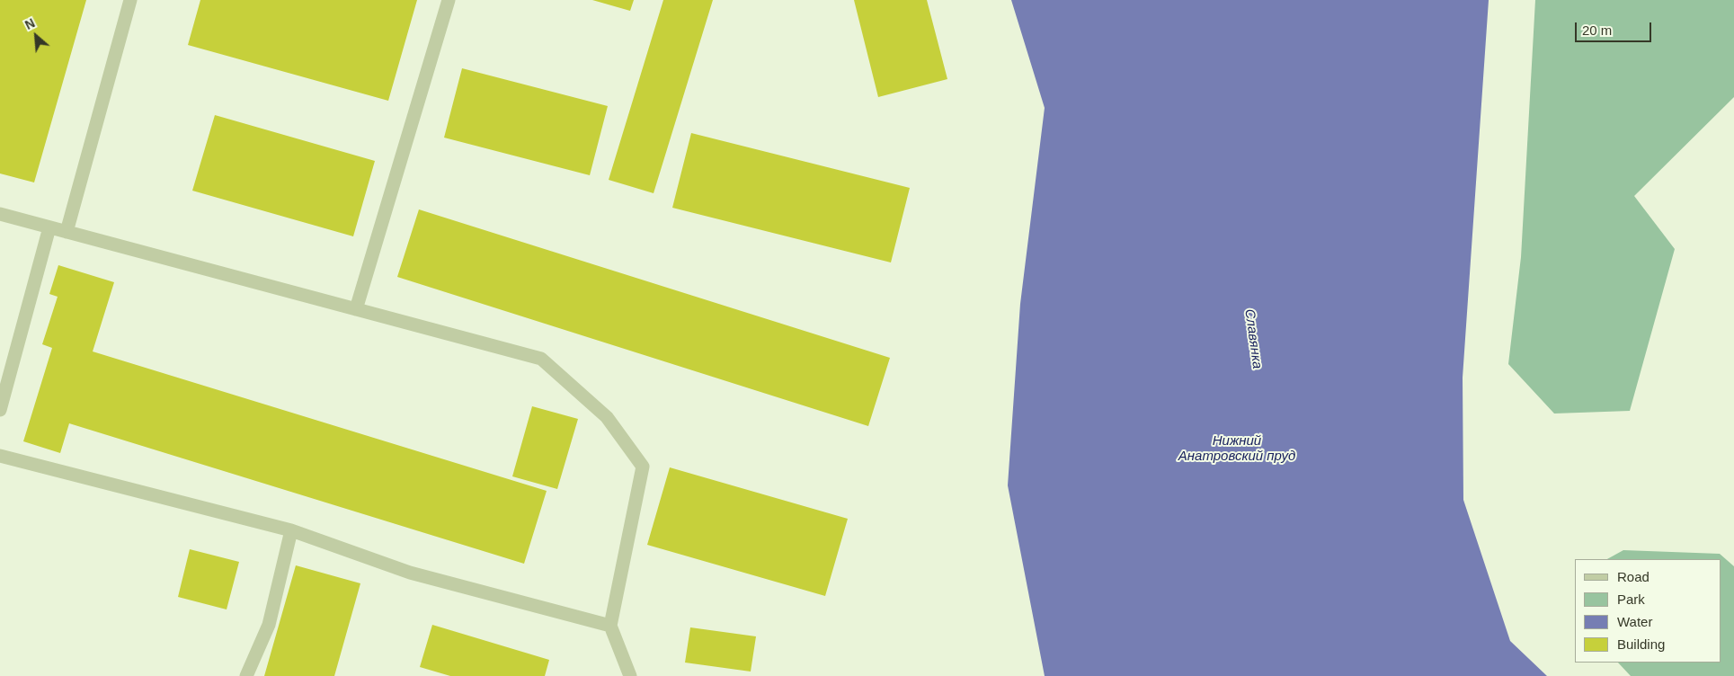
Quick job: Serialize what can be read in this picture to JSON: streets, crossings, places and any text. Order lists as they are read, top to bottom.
{
  "water": ["Славянка", "Нижний Анатровский пруд"],
  "legend": [
    "Road",
    "Park",
    "Water",
    "Building"
  ],
  "scale_bar": "20 m",
  "north": "top left"
}
